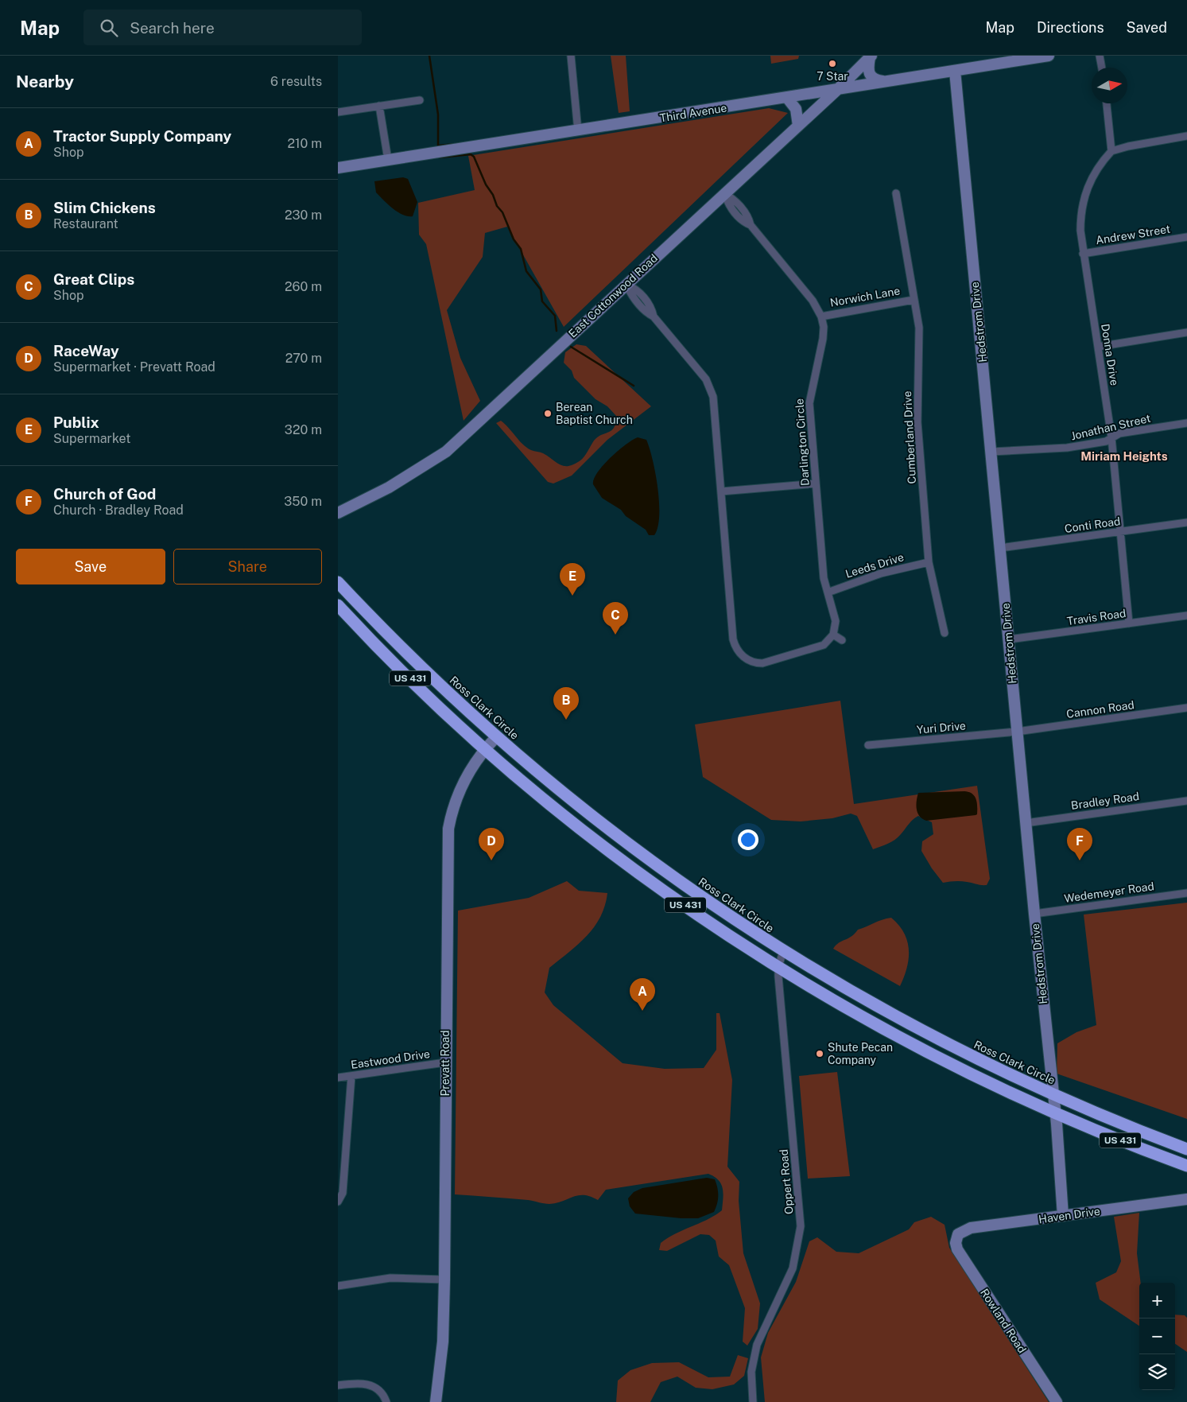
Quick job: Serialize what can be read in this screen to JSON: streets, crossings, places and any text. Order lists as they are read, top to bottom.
{
  "streets": {
    "highway": ["US 431", "Ross Clark Circle"],
    "street": [
      "Third Avenue",
      "Andrew Street",
      "East Cottonwood Road",
      "Norwich Lane",
      "Hedstrom Drive",
      "Donna Drive",
      "Jonathan Street",
      "Cumberland Drive",
      "Darlington Circle",
      "Conti Road",
      "Leeds Drive",
      "Travis Road",
      "Cannon Road",
      "Yuri Drive",
      "Bradley Road",
      "Wedemeyer Road",
      "Eastwood Drive",
      "Prevatt Road",
      "Oppert Road",
      "Haven Drive",
      "Rowland Road"
    ]
  },
  "crossings": [
    ["Third Avenue", "East Cottonwood Road"],
    ["Third Avenue", "Hedstrom Drive"],
    ["Andrew Street", "Donna Drive"],
    ["East Cottonwood Road", "Darlington Circle"],
    ["Norwich Lane", "Cumberland Drive"],
    ["Norwich Lane", "Darlington Circle"],
    ["Hedstrom Drive", "Jonathan Street"],
    ["Hedstrom Drive", "Conti Road"],
    ["Hedstrom Drive", "Travis Road"],
    ["Hedstrom Drive", "US 431"],
    ["Hedstrom Drive", "Ross Clark Circle"],
    ["Hedstrom Drive", "Cannon Road"],
    ["Hedstrom Drive", "Yuri Drive"],
    ["Hedstrom Drive", "Bradley Road"],
    ["Hedstrom Drive", "Wedemeyer Road"],
    ["Hedstrom Drive", "Haven Drive"],
    ["Donna Drive", "Jonathan Street"],
    ["Donna Drive", "Conti Road"],
    ["Donna Drive", "Travis Road"],
    ["Cumberland Drive", "Leeds Drive"],
    ["Darlington Circle", "Leeds Drive"],
    ["US 431", "Prevatt Road"],
    ["US 431", "Oppert Road"],
    ["Ross Clark Circle", "Prevatt Road"],
    ["Ross Clark Circle", "Oppert Road"],
    ["Cannon Road", "Yuri Drive"],
    ["Eastwood Drive", "Prevatt Road"],
    ["Haven Drive", "Rowland Road"]
  ],
  "districts": ["Miriam Heights"],
  "places": ["7 Star", "Berean Baptist Church", "Shute Pecan Company"],
  "north": "right",
  "page": {
    "header": "Map",
    "search": "Search here",
    "nav": ["Map", "Directions", "Saved"],
    "heading": ["Nearby", "6 results"],
    "list": [
      {
        "mark": "A",
        "name": "Tractor Supply Company",
        "note": "Shop",
        "value": "210 m"
      },
      {
        "mark": "B",
        "name": "Slim Chickens",
        "note": "Restaurant",
        "value": "230 m"
      },
      {
        "mark": "C",
        "name": "Great Clips",
        "note": "Shop",
        "value": "260 m"
      },
      {
        "mark": "D",
        "name": "RaceWay",
        "note": "Supermarket · Prevatt Road",
        "value": "270 m"
      },
      {
        "mark": "E",
        "name": "Publix",
        "note": "Supermarket",
        "value": "320 m"
      },
      {
        "mark": "F",
        "name": "Church of God",
        "note": "Church · Bradley Road",
        "value": "350 m"
      }
    ],
    "buttons": ["Save", "Share"],
    "pins": [
      "E",
      "C",
      "B",
      "D",
      "F",
      "A"
    ],
    "map_buttons": ["+", "−"]
  }
}
